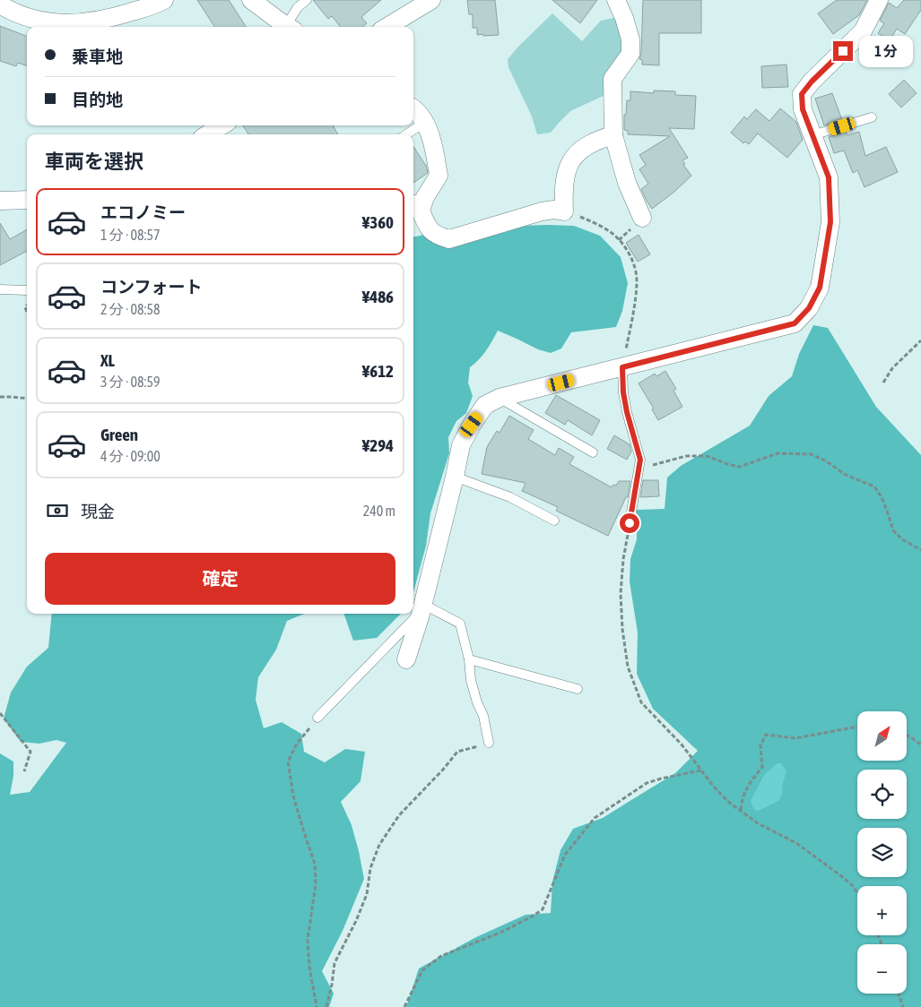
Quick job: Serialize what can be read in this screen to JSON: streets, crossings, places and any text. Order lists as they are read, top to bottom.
{
  "north": "top right",
  "page": {
    "banner": ["乗車地", "目的地"],
    "bubble": "1 分",
    "heading": "車両を選択",
    "list": [
      {
        "name": "エコノミー",
        "note": "1 分 · 08:57",
        "value": "¥360"
      },
      {
        "name": "コンフォート",
        "note": "2 分 · 08:58",
        "value": "¥486"
      },
      {
        "name": "XL",
        "note": "3 分 · 08:59",
        "value": "¥612"
      },
      {
        "name": "Green",
        "note": "4 分 · 09:00",
        "value": "¥294"
      }
    ],
    "pay": ["現金", "240 m"],
    "buttons": "確定",
    "map_buttons": ["+", "−"]
  }
}
